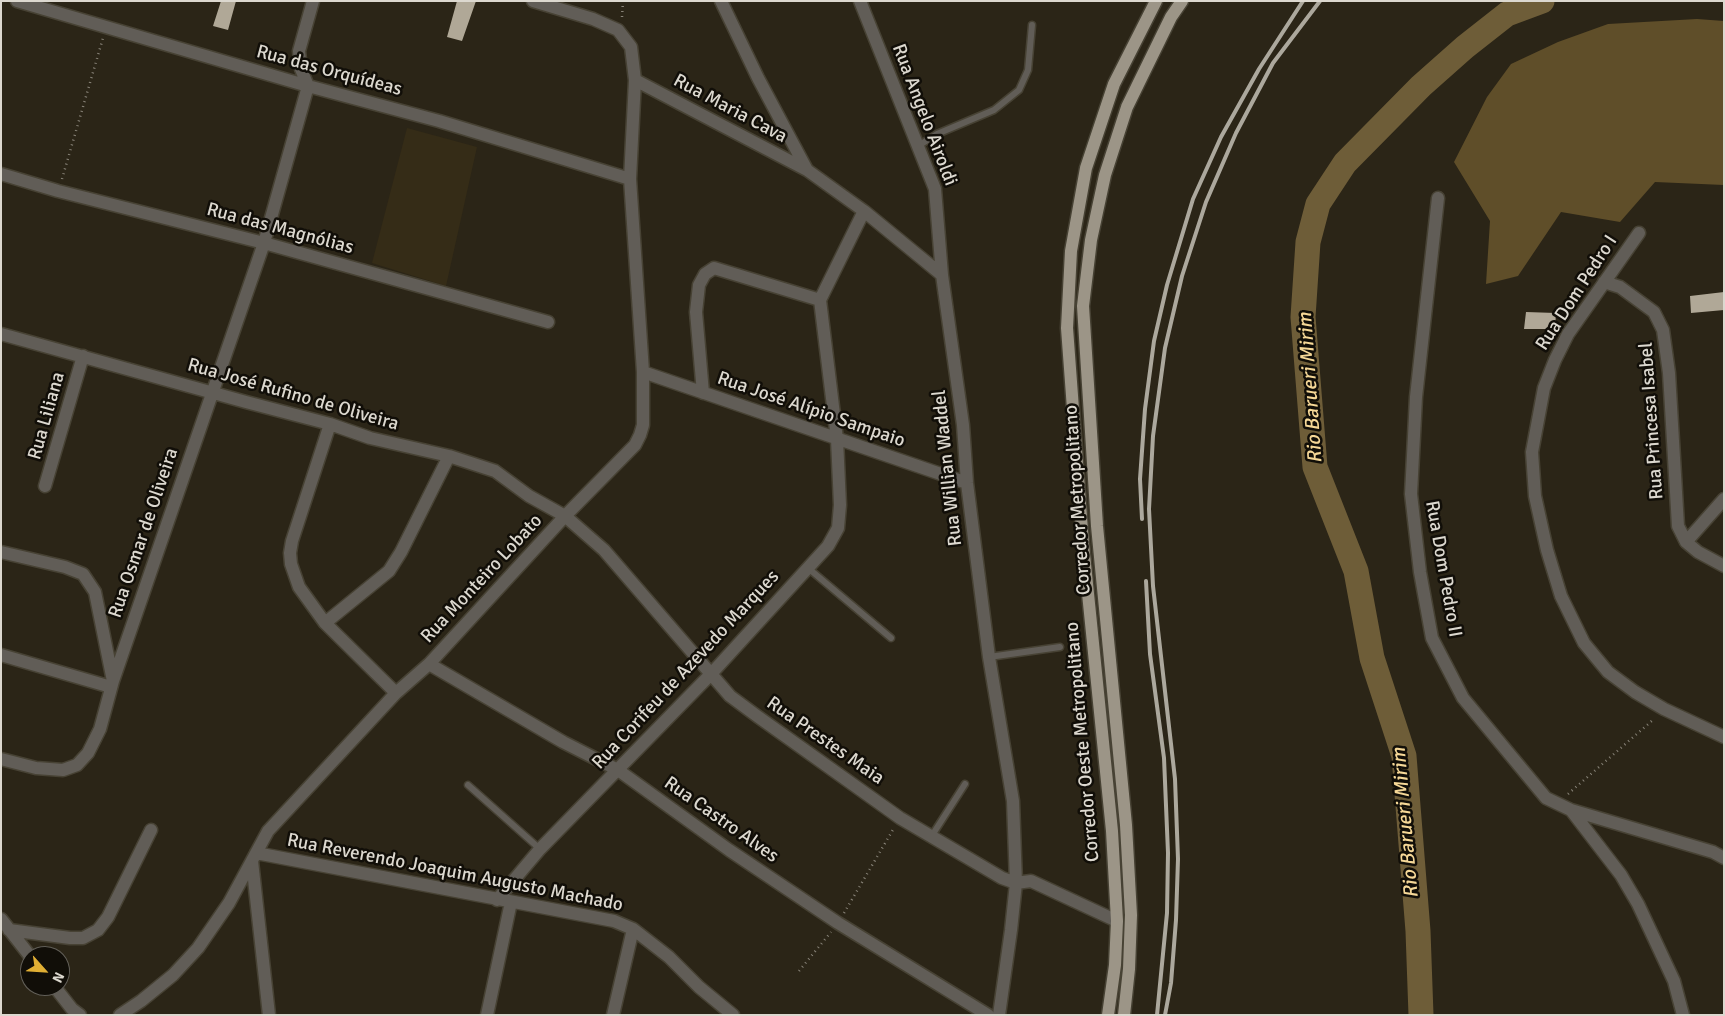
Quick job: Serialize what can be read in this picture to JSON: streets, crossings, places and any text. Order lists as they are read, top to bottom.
{
  "streets": {
    "main road": ["Corredor Metropolitano", "Corredor Oeste Metropolitano"],
    "street": [
      "Rua das Orquídeas",
      "Rua Maria Cava",
      "Rua Angelo Airoldi",
      "Rua das Magnólias",
      "Rua Dom Pedro I",
      "Rua José Rufino de Oliveira",
      "Rua José Alípio Sampaio",
      "Rua Liliana",
      "Rua Princesa Isabel",
      "Rua Willian Waddel",
      "Rua Osmar de Oliveira",
      "Rua Dom Pedro II",
      "Rua Monteiro Lobato",
      "Rua Corifeu de Azevedo Marques",
      "Rua Prestes Maia",
      "Rua Castro Alves",
      "Rua Reverendo Joaquim Augusto Machado"
    ]
  },
  "crossings": [
    ["Rua das Orquídeas", "Rua Osmar de Oliveira"],
    ["Rua das Orquídeas", "Rua Monteiro Lobato"],
    ["Rua Maria Cava", "Rua Monteiro Lobato"],
    ["Rua Angelo Airoldi", "Rua Willian Waddel"],
    ["Rua das Magnólias", "Rua Osmar de Oliveira"],
    ["Rua Dom Pedro I", "Rua Princesa Isabel"],
    ["Rua José Rufino de Oliveira", "Rua Liliana"],
    ["Rua José Rufino de Oliveira", "Rua Osmar de Oliveira"],
    ["Rua José Rufino de Oliveira", "Rua Monteiro Lobato"],
    ["Rua José Rufino de Oliveira", "Rua Prestes Maia"],
    ["Rua José Alípio Sampaio", "Rua Willian Waddel"],
    ["Rua José Alípio Sampaio", "Rua Monteiro Lobato"],
    ["Rua José Alípio Sampaio", "Rua Corifeu de Azevedo Marques"],
    ["Rua Willian Waddel", "Rua Prestes Maia"],
    ["Rua Monteiro Lobato", "Rua Prestes Maia"],
    ["Rua Monteiro Lobato", "Rua Castro Alves"],
    ["Rua Monteiro Lobato", "Rua Reverendo Joaquim Augusto Machado"],
    ["Rua Corifeu de Azevedo Marques", "Rua Prestes Maia"],
    ["Rua Corifeu de Azevedo Marques", "Rua Castro Alves"],
    ["Rua Corifeu de Azevedo Marques", "Rua Reverendo Joaquim Augusto Machado"],
    ["Rua Prestes Maia", "Corredor Oeste Metropolitano"]
  ],
  "water": ["Rio Barueri Mirim"],
  "north": "bottom right"
}
